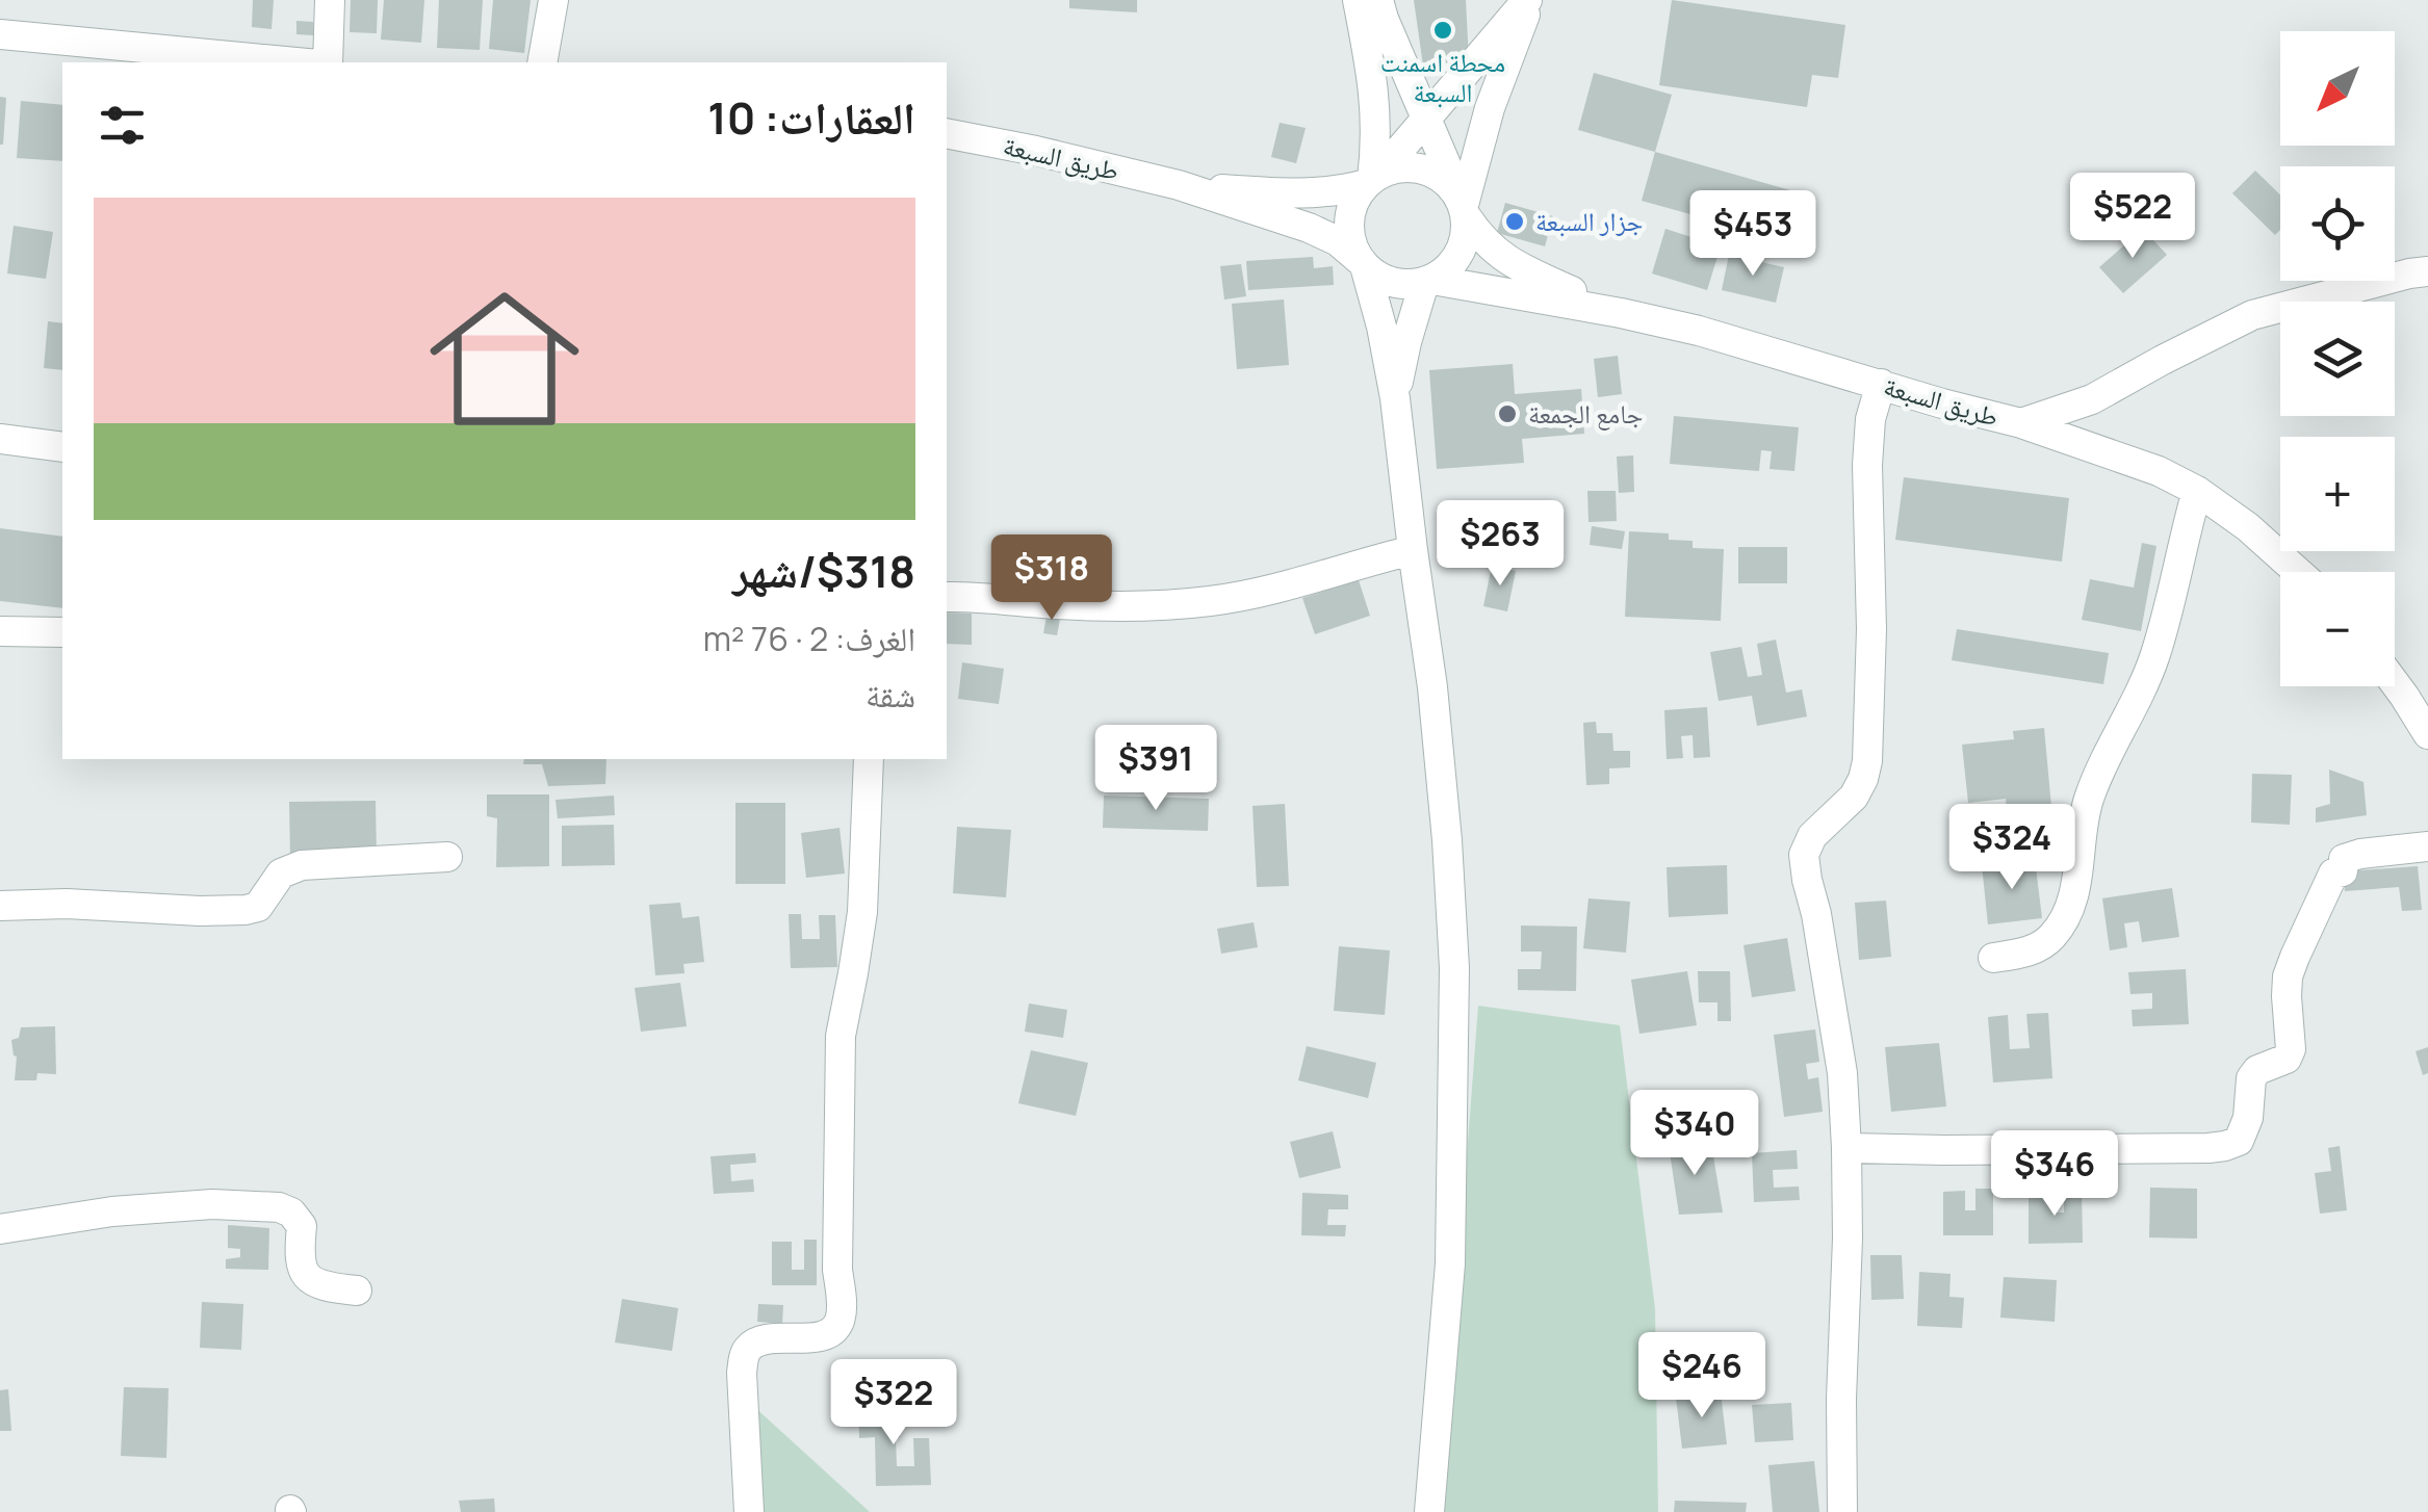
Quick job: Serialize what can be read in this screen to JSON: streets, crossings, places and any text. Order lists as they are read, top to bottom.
{
  "streets": {
    "street": ["طريق السبعة"]
  },
  "places": ["محطة اسمنت السبعة", "جزار السبعة", "جامع الجمعة"],
  "north": "bottom left",
  "page": {
    "map_buttons": ["+", "−"],
    "heading": "العقارات: 10",
    "price": [
      "$522",
      "$453",
      "$263",
      "$318",
      "$391",
      "$324",
      "$340",
      "$346",
      "$246",
      "$322"
    ],
    "list": [
      {
        "name": "$318/شهر",
        "note": "الغرف: 2 · 76 m² · شقة"
      }
    ]
  }
}
